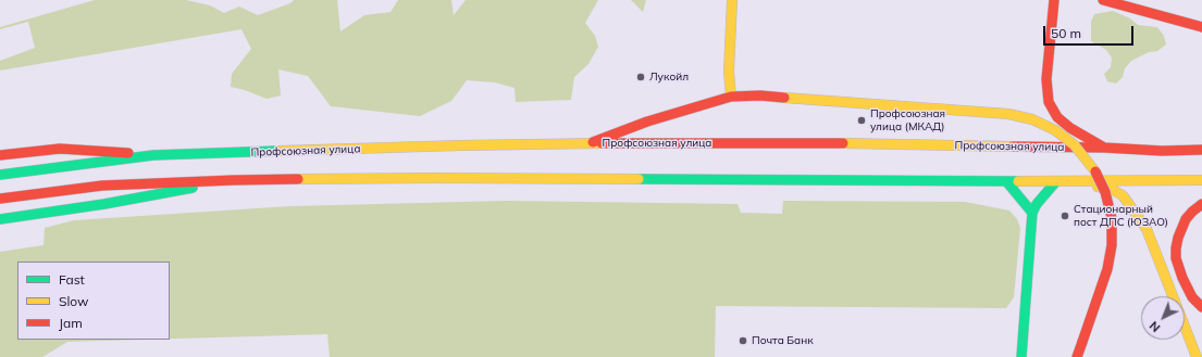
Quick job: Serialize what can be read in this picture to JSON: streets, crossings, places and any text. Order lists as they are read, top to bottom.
{
  "streets": {
    "main road": ["Профсоюзная улица"]
  },
  "places": [
    "Лукойл",
    "Профсоюзная улица (МКАД)",
    "Стационарный пост ДПС (ЮЗАО)",
    "Почта Банк"
  ],
  "legend": ["Fast", "Slow", "Jam"],
  "scale_bar": "50 m",
  "north": "bottom left"
}
